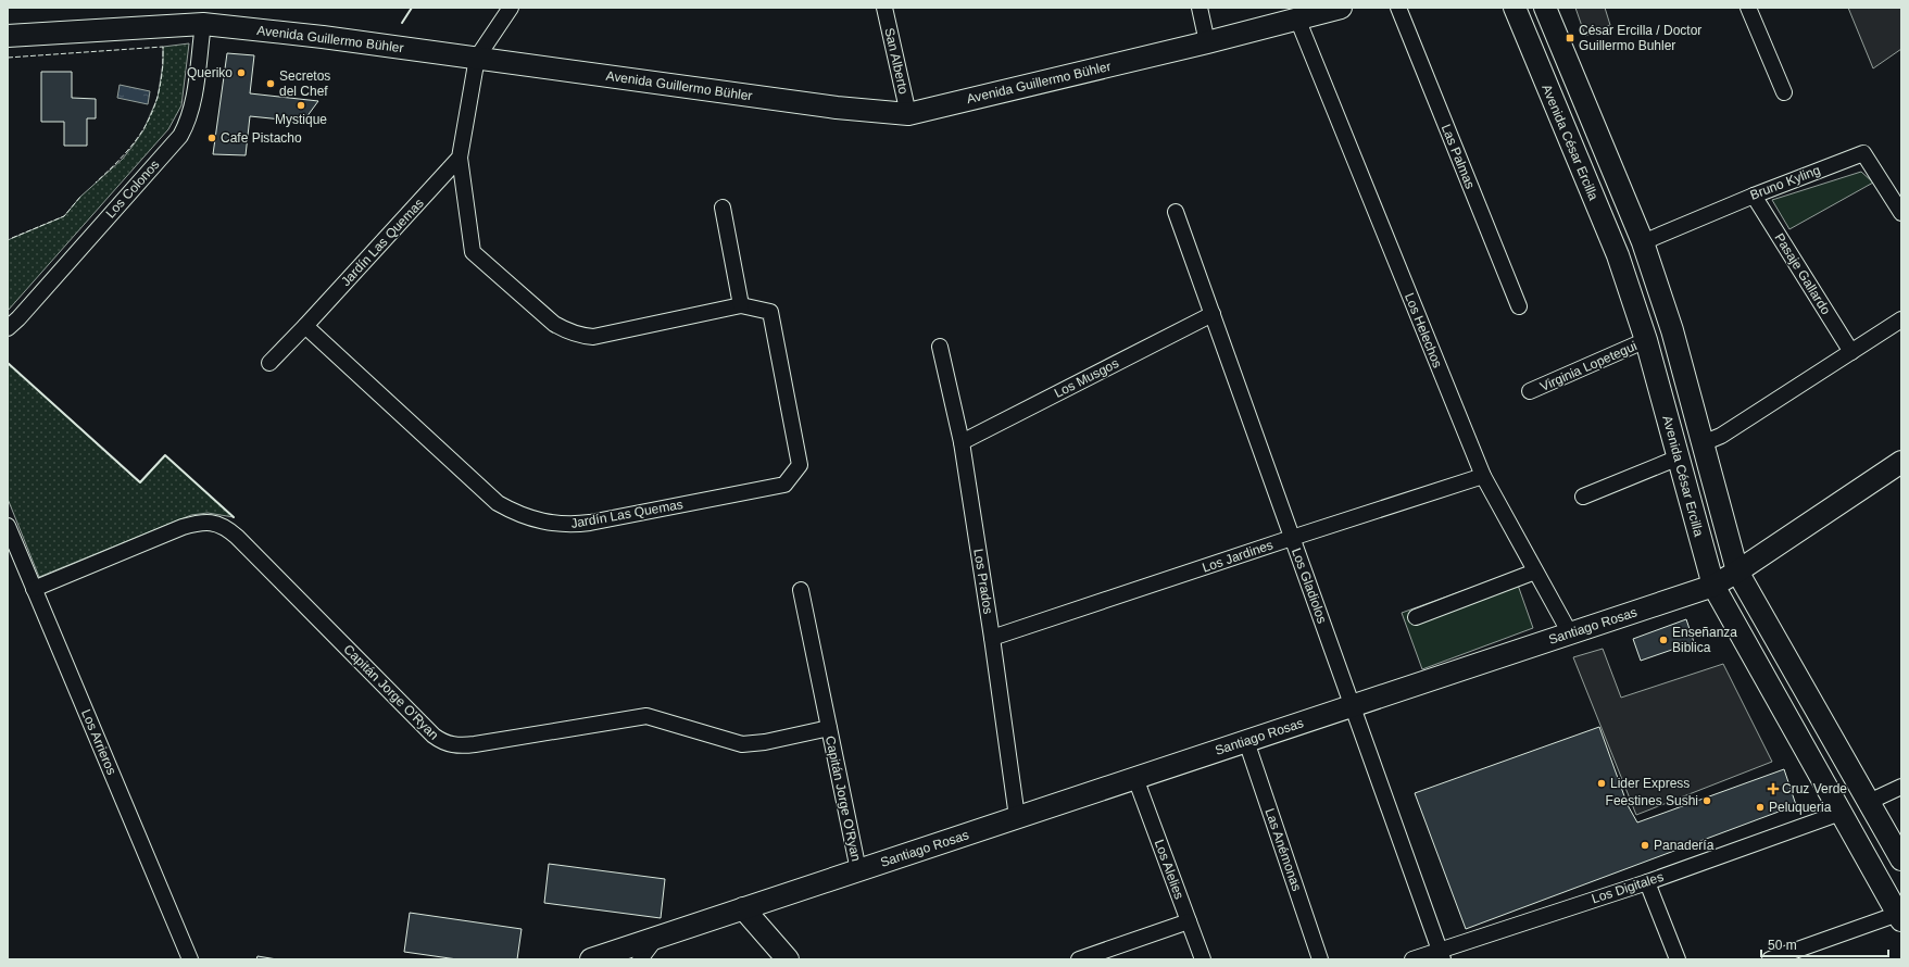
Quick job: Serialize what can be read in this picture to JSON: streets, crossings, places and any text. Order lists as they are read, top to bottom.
{
  "streets": {
    "main road": ["Avenida Guillermo Bühler", "Avenida César Ercilla", "Santiago Rosas"],
    "street": [
      "San Alberto",
      "Las Palmas",
      "Bruno Kyling",
      "Los Colonos",
      "Jardín Las Quemas",
      "Pasaje Gallardo",
      "Los Helechos",
      "Virginia Lopetegui",
      "Los Musgos",
      "Los Jardines",
      "Los Prados",
      "Los Gladiolos",
      "Capitán Jorge O'Ryan",
      "Los Arrieros",
      "Las Anémonas",
      "Los Alelies",
      "Los Digitales"
    ]
  },
  "crossings": [
    ["Avenida Guillermo Bühler", "San Alberto"],
    ["Avenida Guillermo Bühler", "Los Colonos"],
    ["Avenida Guillermo Bühler", "Jardín Las Quemas"],
    ["Avenida Guillermo Bühler", "Los Helechos"],
    ["Avenida César Ercilla", "Bruno Kyling"],
    ["Avenida César Ercilla", "Virginia Lopetegui"],
    ["Avenida César Ercilla", "Santiago Rosas"],
    ["Avenida César Ercilla", "Los Digitales"],
    ["Bruno Kyling", "Pasaje Gallardo"],
    ["Los Helechos", "Los Jardines"],
    ["Los Helechos", "Santiago Rosas"],
    ["Los Musgos", "Los Prados"],
    ["Los Musgos", "Los Gladiolos"],
    ["Los Jardines", "Los Prados"],
    ["Los Jardines", "Los Gladiolos"],
    ["Los Prados", "Santiago Rosas"],
    ["Los Gladiolos", "Santiago Rosas"],
    ["Los Gladiolos", "Los Digitales"],
    ["Santiago Rosas", "Capitán Jorge O'Ryan"],
    ["Santiago Rosas", "Las Anémonas"],
    ["Santiago Rosas", "Los Alelies"],
    ["Capitán Jorge O'Ryan", "Los Arrieros"]
  ],
  "places": {
    "transit": ["César Ercilla / Doctor Guillermo Buhler"],
    "other": [
      "Queriko",
      "Secretos del Chef",
      "Mystique",
      "Cafe Pistacho",
      "Enseñanza Biblica",
      "Lider Express",
      "Feestines Sushi",
      "Peluqueria",
      "Panadería"
    ],
    "health": ["Cruz Verde"]
  },
  "scale_bar": "50 m"
}
